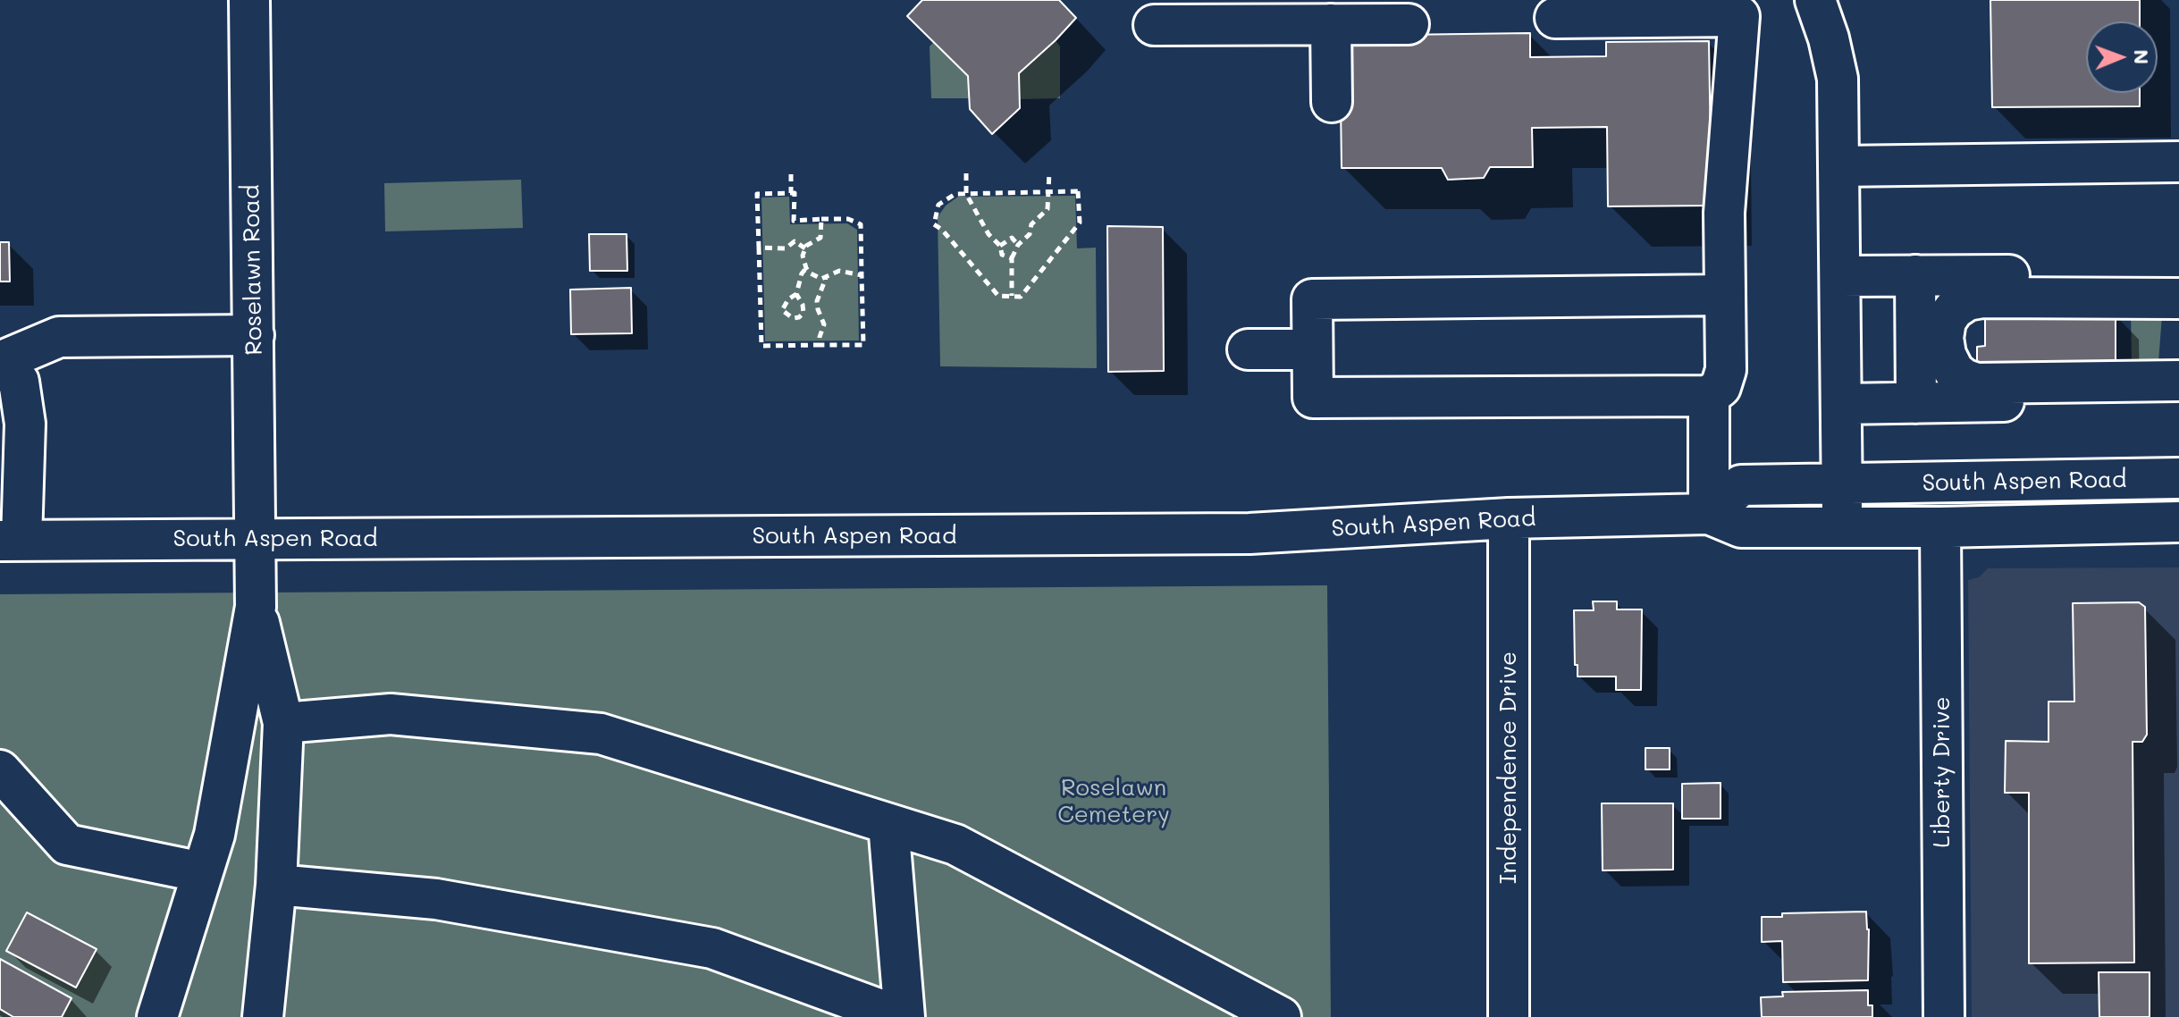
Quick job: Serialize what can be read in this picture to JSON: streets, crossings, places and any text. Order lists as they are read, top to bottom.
{
  "streets": {
    "street": [
      "Roselawn Road",
      "South Aspen Road",
      "Independence Drive",
      "Liberty Drive"
    ]
  },
  "crossings": [
    ["Roselawn Road", "South Aspen Road"],
    ["South Aspen Road", "Independence Drive"],
    ["South Aspen Road", "Liberty Drive"]
  ],
  "parks": ["Roselawn Cemetery"],
  "north": "right"
}
